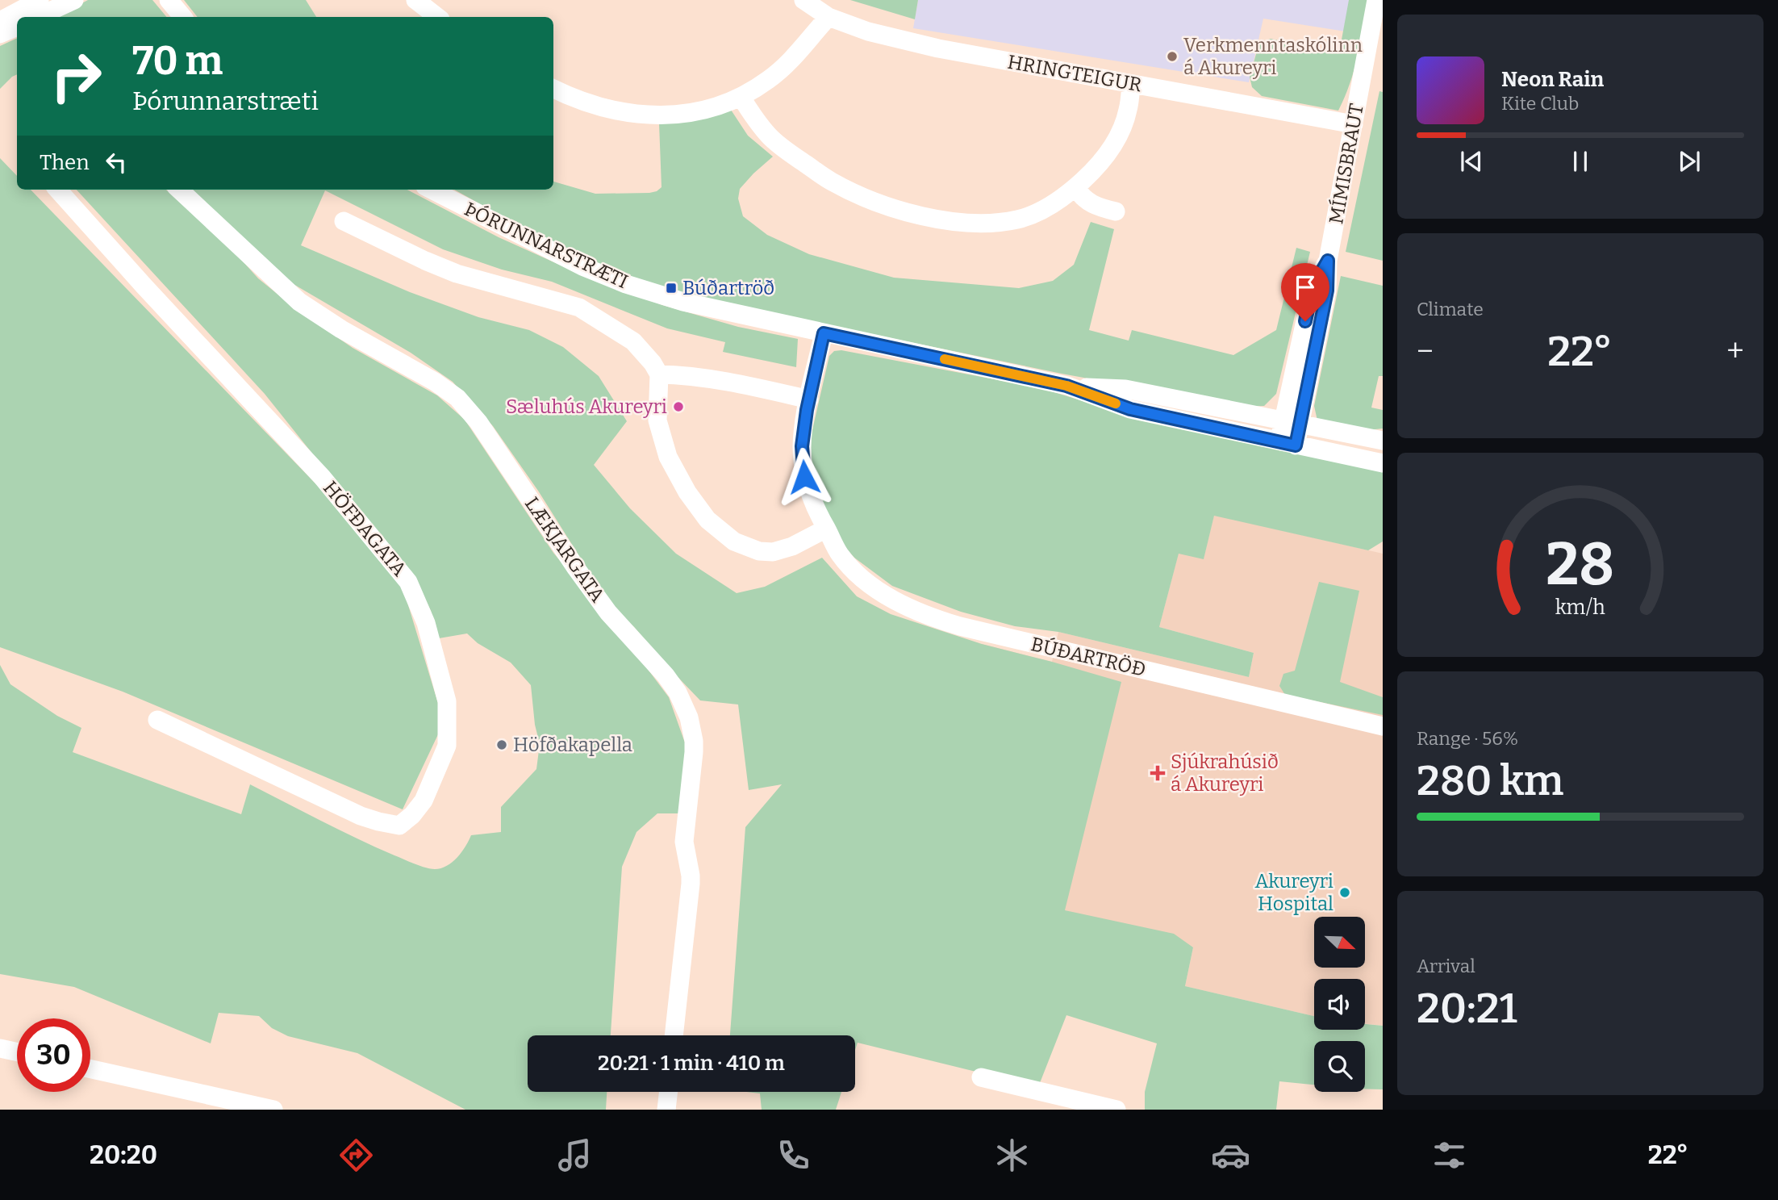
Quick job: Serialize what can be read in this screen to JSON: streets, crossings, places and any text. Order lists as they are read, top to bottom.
{
  "streets": {
    "street": [
      "HRINGTEIGUR",
      "MÍMISBRAUT",
      "ÞÓRUNNARSTRÆTI",
      "HÖFÐAGATA",
      "LÆKJARGATA",
      "BÚÐARTRÖÐ"
    ]
  },
  "crossings": [
    ["HRINGTEIGUR", "MÍMISBRAUT"],
    ["MÍMISBRAUT", "ÞÓRUNNARSTRÆTI"],
    ["ÞÓRUNNARSTRÆTI", "BÚÐARTRÖÐ"]
  ],
  "places": {
    "other": [
      "Verkmenntaskólinn á Akureyri",
      "Sæluhús Akureyri",
      "Höfðakapella",
      "Akureyri Hospital"
    ],
    "transit": ["Búðartröð"],
    "health": ["Sjúkrahúsið á Akureyri"]
  },
  "north": "bottom right",
  "page": {
    "turn": ["70 m", "Þórunnarstræti"],
    "song": ["Neon Rain", "Kite Club"],
    "then": "Then",
    "tile": [
      "Climate",
      ["Range · 56%", "280 km"],
      ["Arrival", "20:21"]
    ],
    "heat": ["−", "22°", "+"],
    "limit": "30",
    "trip": "20:21 · 1 min · 410 m",
    "tabs": ["20:20", "22°"],
    "gauge": ["28", "km/h"]
  }
}
